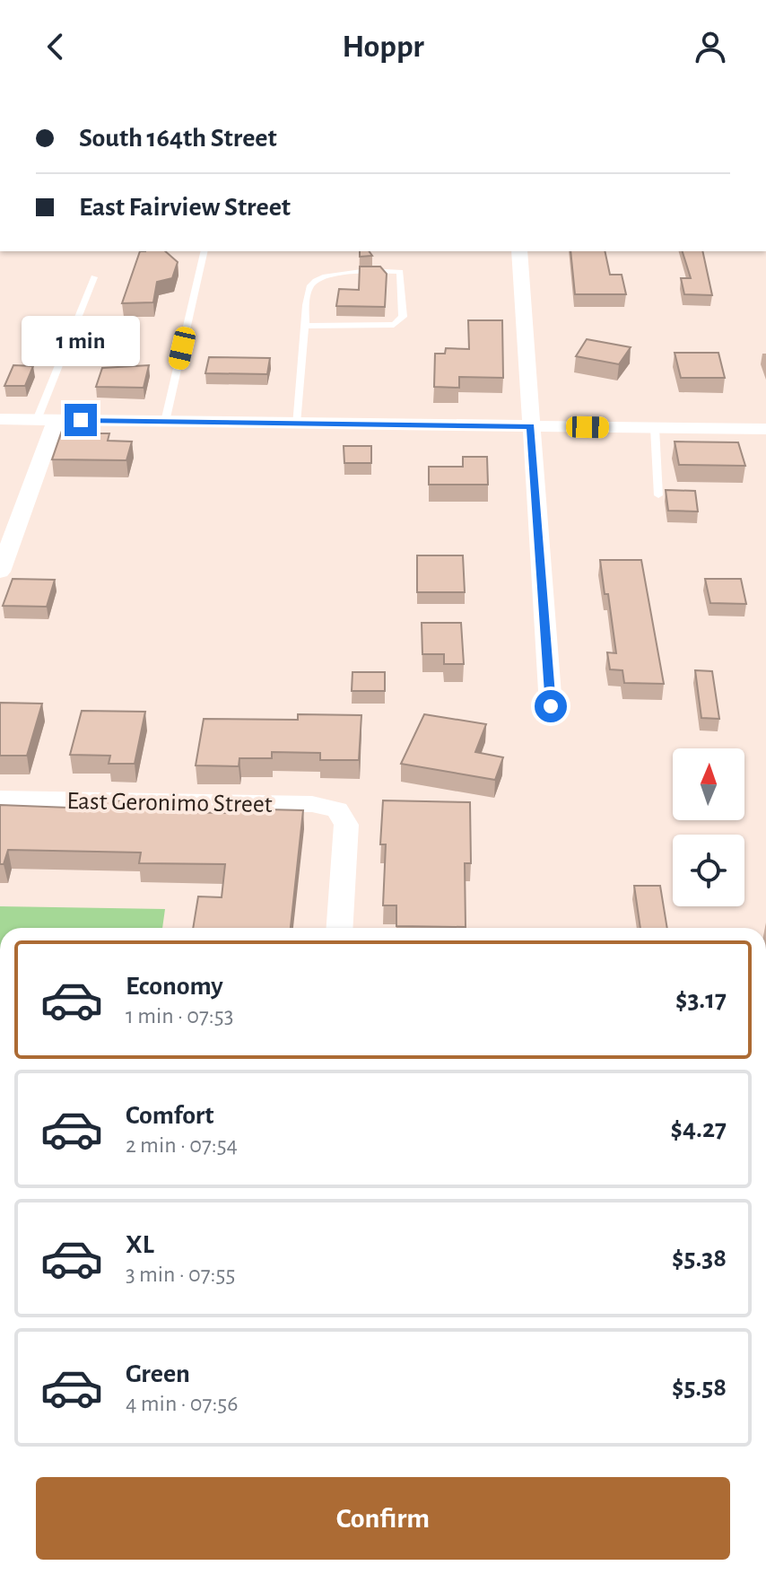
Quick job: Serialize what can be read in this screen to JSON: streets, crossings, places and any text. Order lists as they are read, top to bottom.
{
  "streets": {
    "street": ["East Geronimo Street"]
  },
  "north": "top",
  "page": {
    "header": "Hoppr",
    "banner": ["South 164th Street", "East Fairview Street"],
    "bubble": "1 min",
    "list": [
      {
        "name": "Economy",
        "note": "1 min · 07:53",
        "value": "$3.17"
      },
      {
        "name": "Comfort",
        "note": "2 min · 07:54",
        "value": "$4.27"
      },
      {
        "name": "XL",
        "note": "3 min · 07:55",
        "value": "$5.38"
      },
      {
        "name": "Green",
        "note": "4 min · 07:56",
        "value": "$5.58"
      }
    ],
    "buttons": "Confirm"
  }
}
